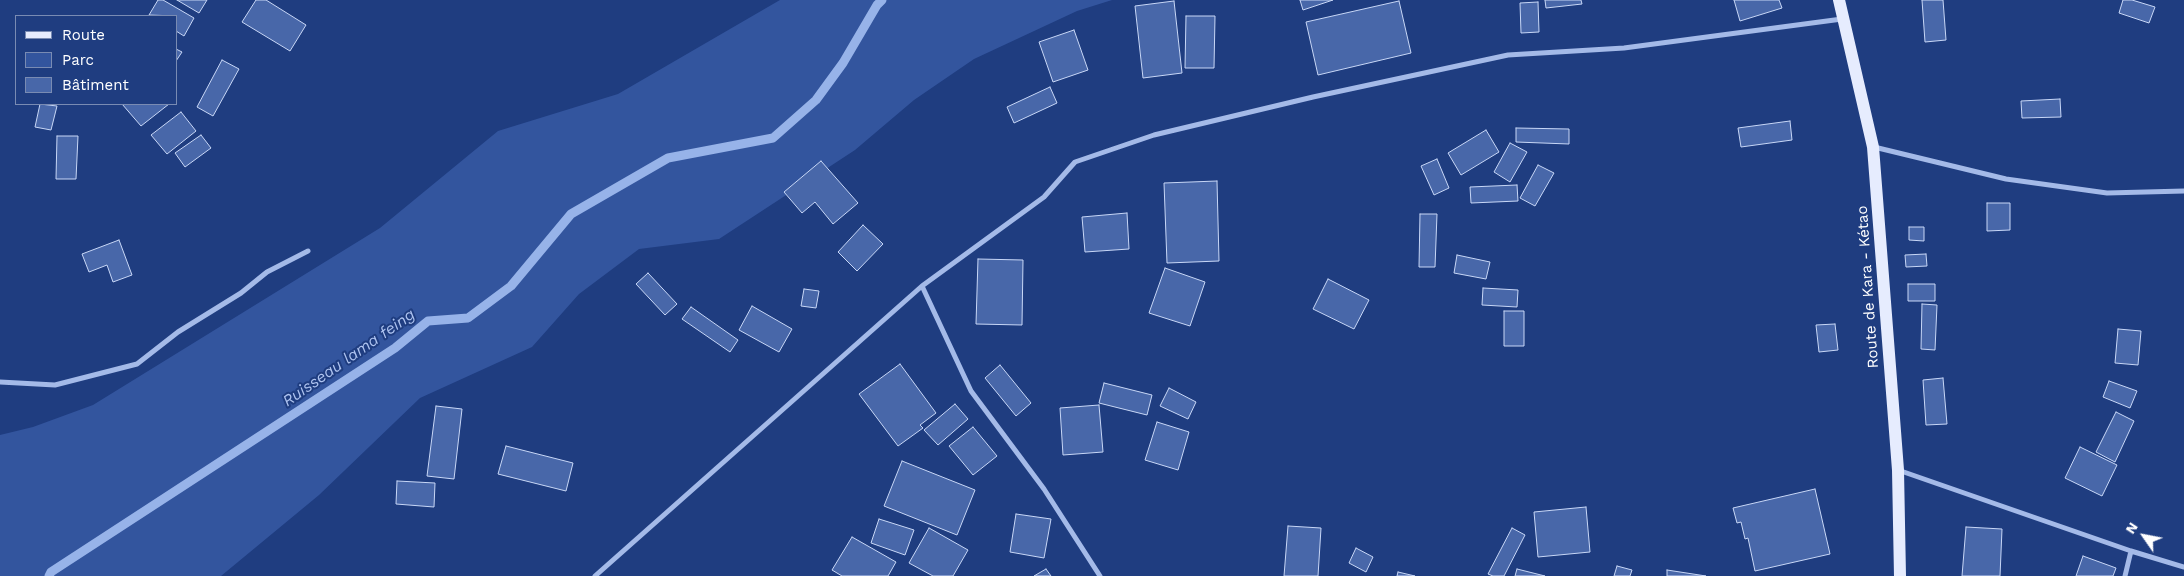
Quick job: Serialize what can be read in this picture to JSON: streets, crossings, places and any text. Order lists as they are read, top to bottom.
{
  "streets": {
    "main road": ["Route de Kara - Kétao"]
  },
  "water": ["Ruisseau lama feing"],
  "legend": ["Route", "Parc", "Bâtiment"],
  "north": "top left"
}
